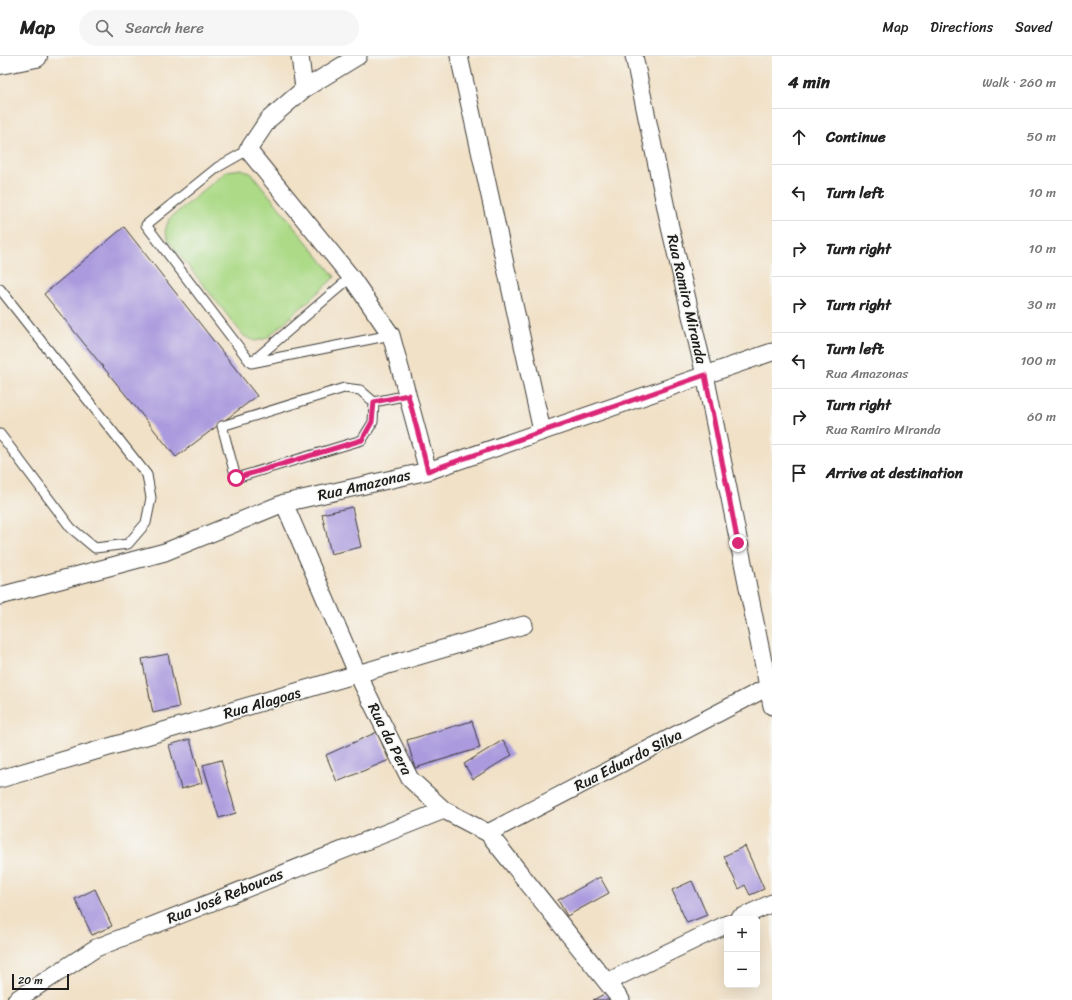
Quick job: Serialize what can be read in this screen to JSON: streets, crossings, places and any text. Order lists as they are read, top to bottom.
{
  "streets": {
    "street": [
      "Rua Ramiro Miranda",
      "Rua Amazonas",
      "Rua Alagoas",
      "Rua da Pera",
      "Rua Eduardo Silva",
      "Rua José Reboucas"
    ]
  },
  "crossings": [
    ["Rua Ramiro Miranda", "Rua Amazonas"],
    ["Rua Ramiro Miranda", "Rua Eduardo Silva"],
    ["Rua Amazonas", "Rua da Pera"],
    ["Rua Alagoas", "Rua da Pera"],
    ["Rua da Pera", "Rua Eduardo Silva"],
    ["Rua da Pera", "Rua José Reboucas"]
  ],
  "scale_bar": "20 m",
  "page": {
    "header": "Map",
    "search": "Search here",
    "nav": ["Map", "Directions", "Saved"],
    "heading": ["4 min", "Walk · 260 m"],
    "list": [
      ["Continue", "50 m"],
      ["Turn left", "10 m"],
      ["Turn right", "10 m"],
      ["Turn right", "30 m"],
      ["Turn left", "Rua Amazonas", "100 m"],
      ["Turn right", "Rua Ramiro Miranda", "60 m"],
      "Arrive at destination"
    ],
    "map_buttons": ["+", "−"],
    "scale": "20 m"
  }
}
